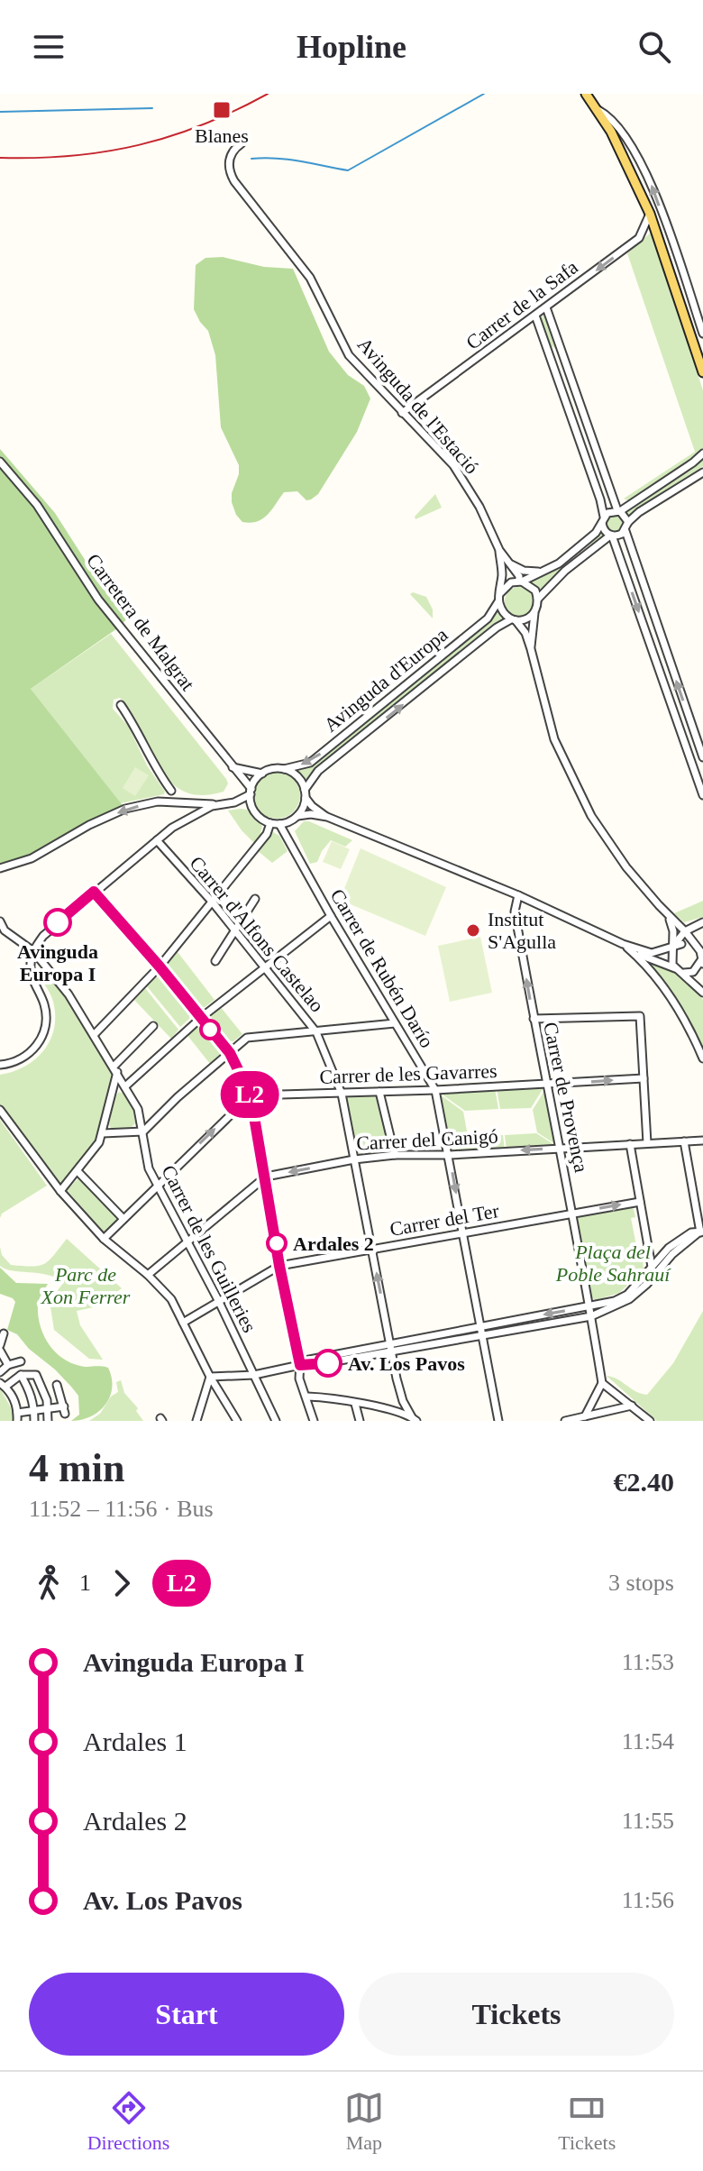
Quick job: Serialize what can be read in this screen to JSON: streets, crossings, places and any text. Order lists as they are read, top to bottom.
{
  "streets": {
    "street": [
      "Carrer de la Safa",
      "Avinguda de l'Estació",
      "Carretera de Malgrat",
      "Avinguda d'Europa",
      "Carrer d'Alfons Castelao",
      "Carrer de Rubén Darío",
      "Carrer de les Gavarres",
      "Carrer de Provença",
      "Carrer del Canigó",
      "Carrer del Ter",
      "Carrer de les Guilleries"
    ]
  },
  "crossings": [
    ["Carrer de la Safa", "Avinguda de l'Estació"],
    ["Avinguda de l'Estació", "Avinguda d'Europa"],
    ["Carretera de Malgrat", "Avinguda d'Europa"],
    ["Carretera de Malgrat", "Carrer de Rubén Darío"],
    ["Avinguda d'Europa", "Carrer de Rubén Darío"],
    ["Carrer d'Alfons Castelao", "Carrer de les Gavarres"],
    ["Carrer d'Alfons Castelao", "Carrer del Canigó"],
    ["Carrer d'Alfons Castelao", "Carrer del Ter"],
    ["Carrer de Rubén Darío", "Carrer de les Gavarres"],
    ["Carrer de Rubén Darío", "Carrer del Canigó"],
    ["Carrer de Rubén Darío", "Carrer del Ter"],
    ["Carrer de les Gavarres", "Carrer de Provença"],
    ["Carrer de Provença", "Carrer del Canigó"],
    ["Carrer de Provença", "Carrer del Ter"],
    ["Carrer del Canigó", "Carrer de les Guilleries"],
    ["Carrer del Ter", "Carrer de les Guilleries"]
  ],
  "one_way": ["Carrer de la Safa"],
  "parks": ["Plaça del Poble Sahrauí", "Parc de Xon Ferrer"],
  "places": {
    "transit": ["Blanes"],
    "other": [
      "Avinguda Europa I",
      "Institut S'Agulla",
      "Ardales 2",
      "Av. Los Pavos"
    ]
  },
  "lines": ["bus line L2"],
  "page": {
    "header": "Hopline",
    "on_map": "L2",
    "heading": ["4 min", "11:52 – 11:56 · Bus", "€2.40"],
    "legs": ["1", "L2", "3 stops"],
    "list": [
      {
        "name": "Avinguda Europa I",
        "value": "11:53"
      },
      {
        "name": "Ardales 1",
        "value": "11:54"
      },
      {
        "name": "Ardales 2",
        "value": "11:55"
      },
      {
        "name": "Av. Los Pavos",
        "value": "11:56"
      }
    ],
    "buttons": ["Start", "Tickets"],
    "tabs": ["Directions", "Map", "Tickets"]
  }
}
